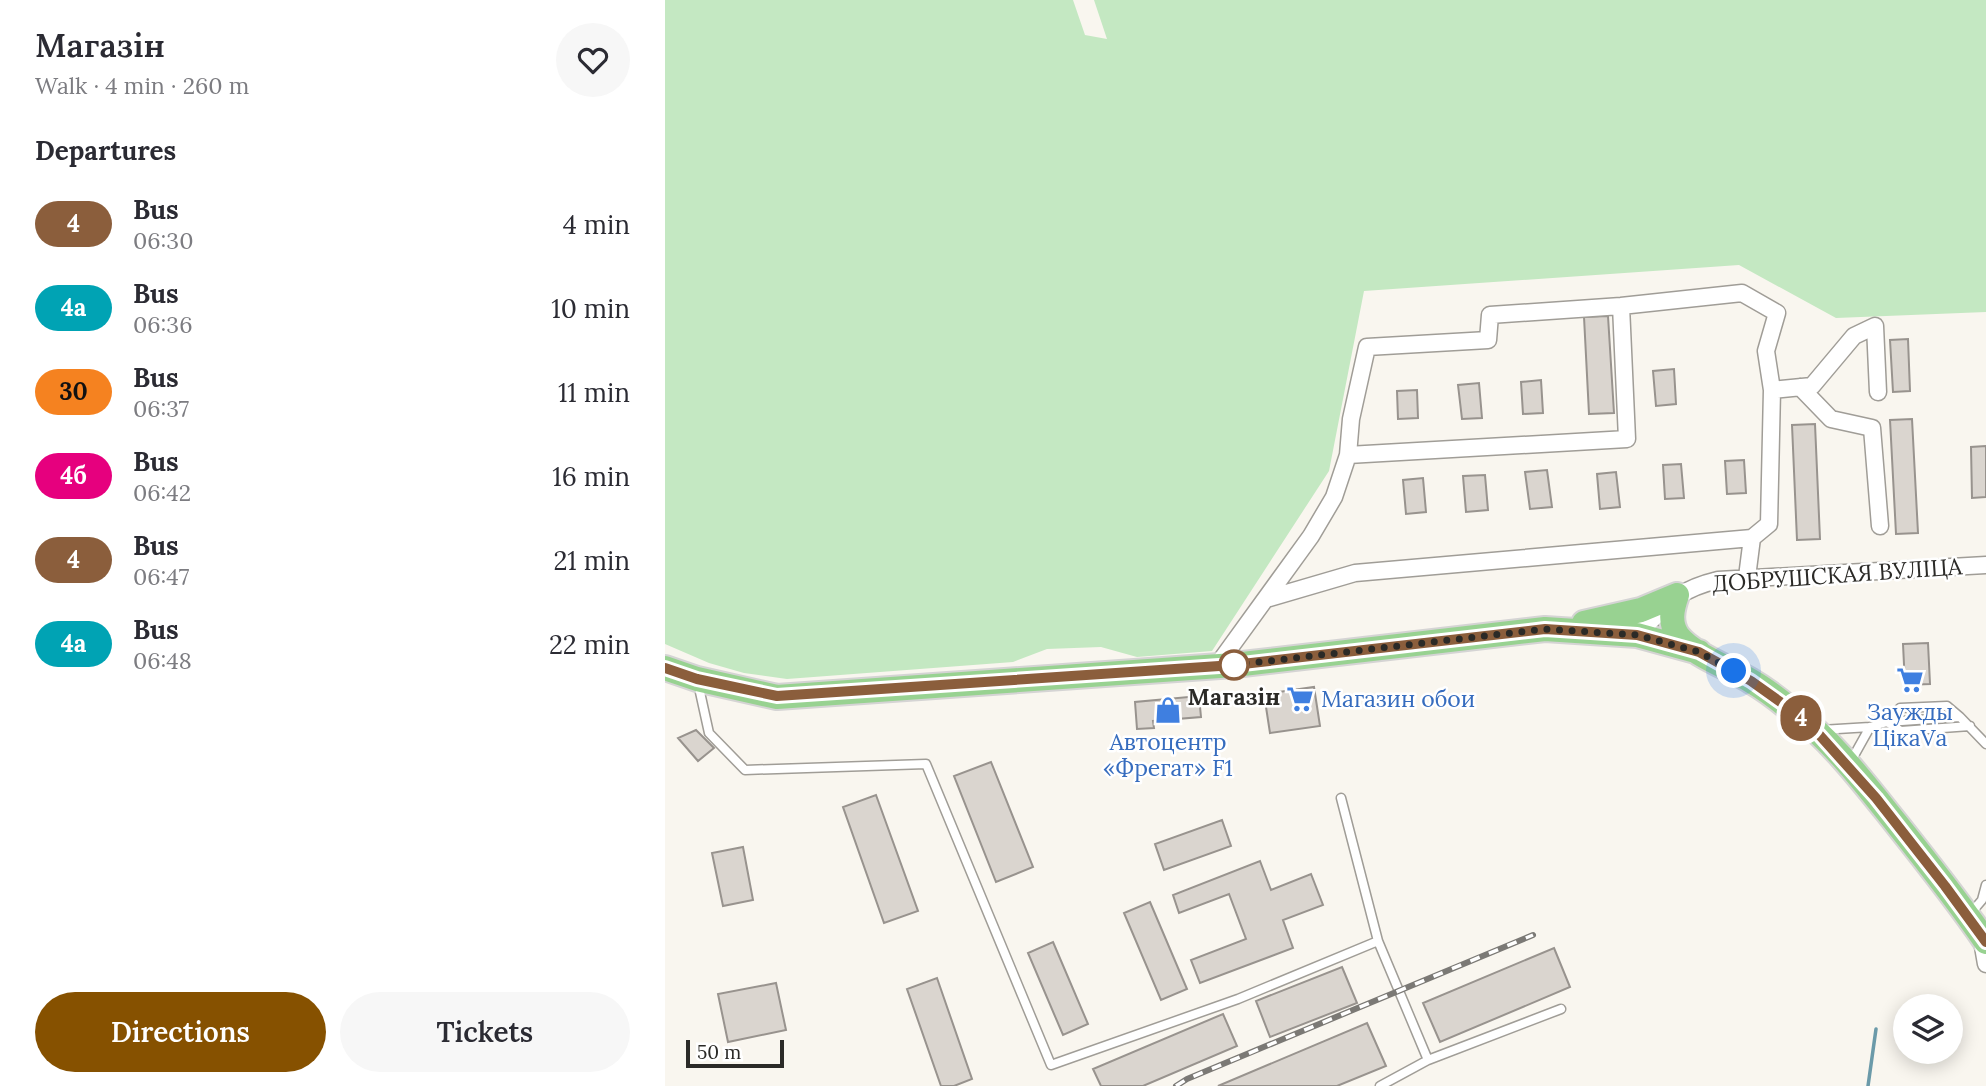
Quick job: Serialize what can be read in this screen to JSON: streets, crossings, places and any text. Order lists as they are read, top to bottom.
{
  "streets": {
    "street": ["ДОБРУШСКАЯ ВУЛІЦА"]
  },
  "places": {
    "other": ["Магазін"],
    "supermarket": ["Заужды ЦікаVа", "Магазин обои"],
    "shop": ["Автоцентр «Фрегат» F1"]
  },
  "lines": ["bus line 4"],
  "scale_bar": "50 m",
  "page": {
    "heading": [
      ["Магазін", "Walk · 4 min · 260 m"],
      "Departures"
    ],
    "on_map": "4",
    "list": [
      {
        "mark": "4",
        "name": "Bus",
        "note": "06:30",
        "value": "4 min"
      },
      {
        "mark": "4а",
        "name": "Bus",
        "note": "06:36",
        "value": "10 min"
      },
      {
        "mark": "30",
        "name": "Bus",
        "note": "06:37",
        "value": "11 min"
      },
      {
        "mark": "4б",
        "name": "Bus",
        "note": "06:42",
        "value": "16 min"
      },
      {
        "mark": "4",
        "name": "Bus",
        "note": "06:47",
        "value": "21 min"
      },
      {
        "mark": "4а",
        "name": "Bus",
        "note": "06:48",
        "value": "22 min"
      }
    ],
    "buttons": ["Directions", "Tickets"],
    "scale": "50 m"
  }
}
